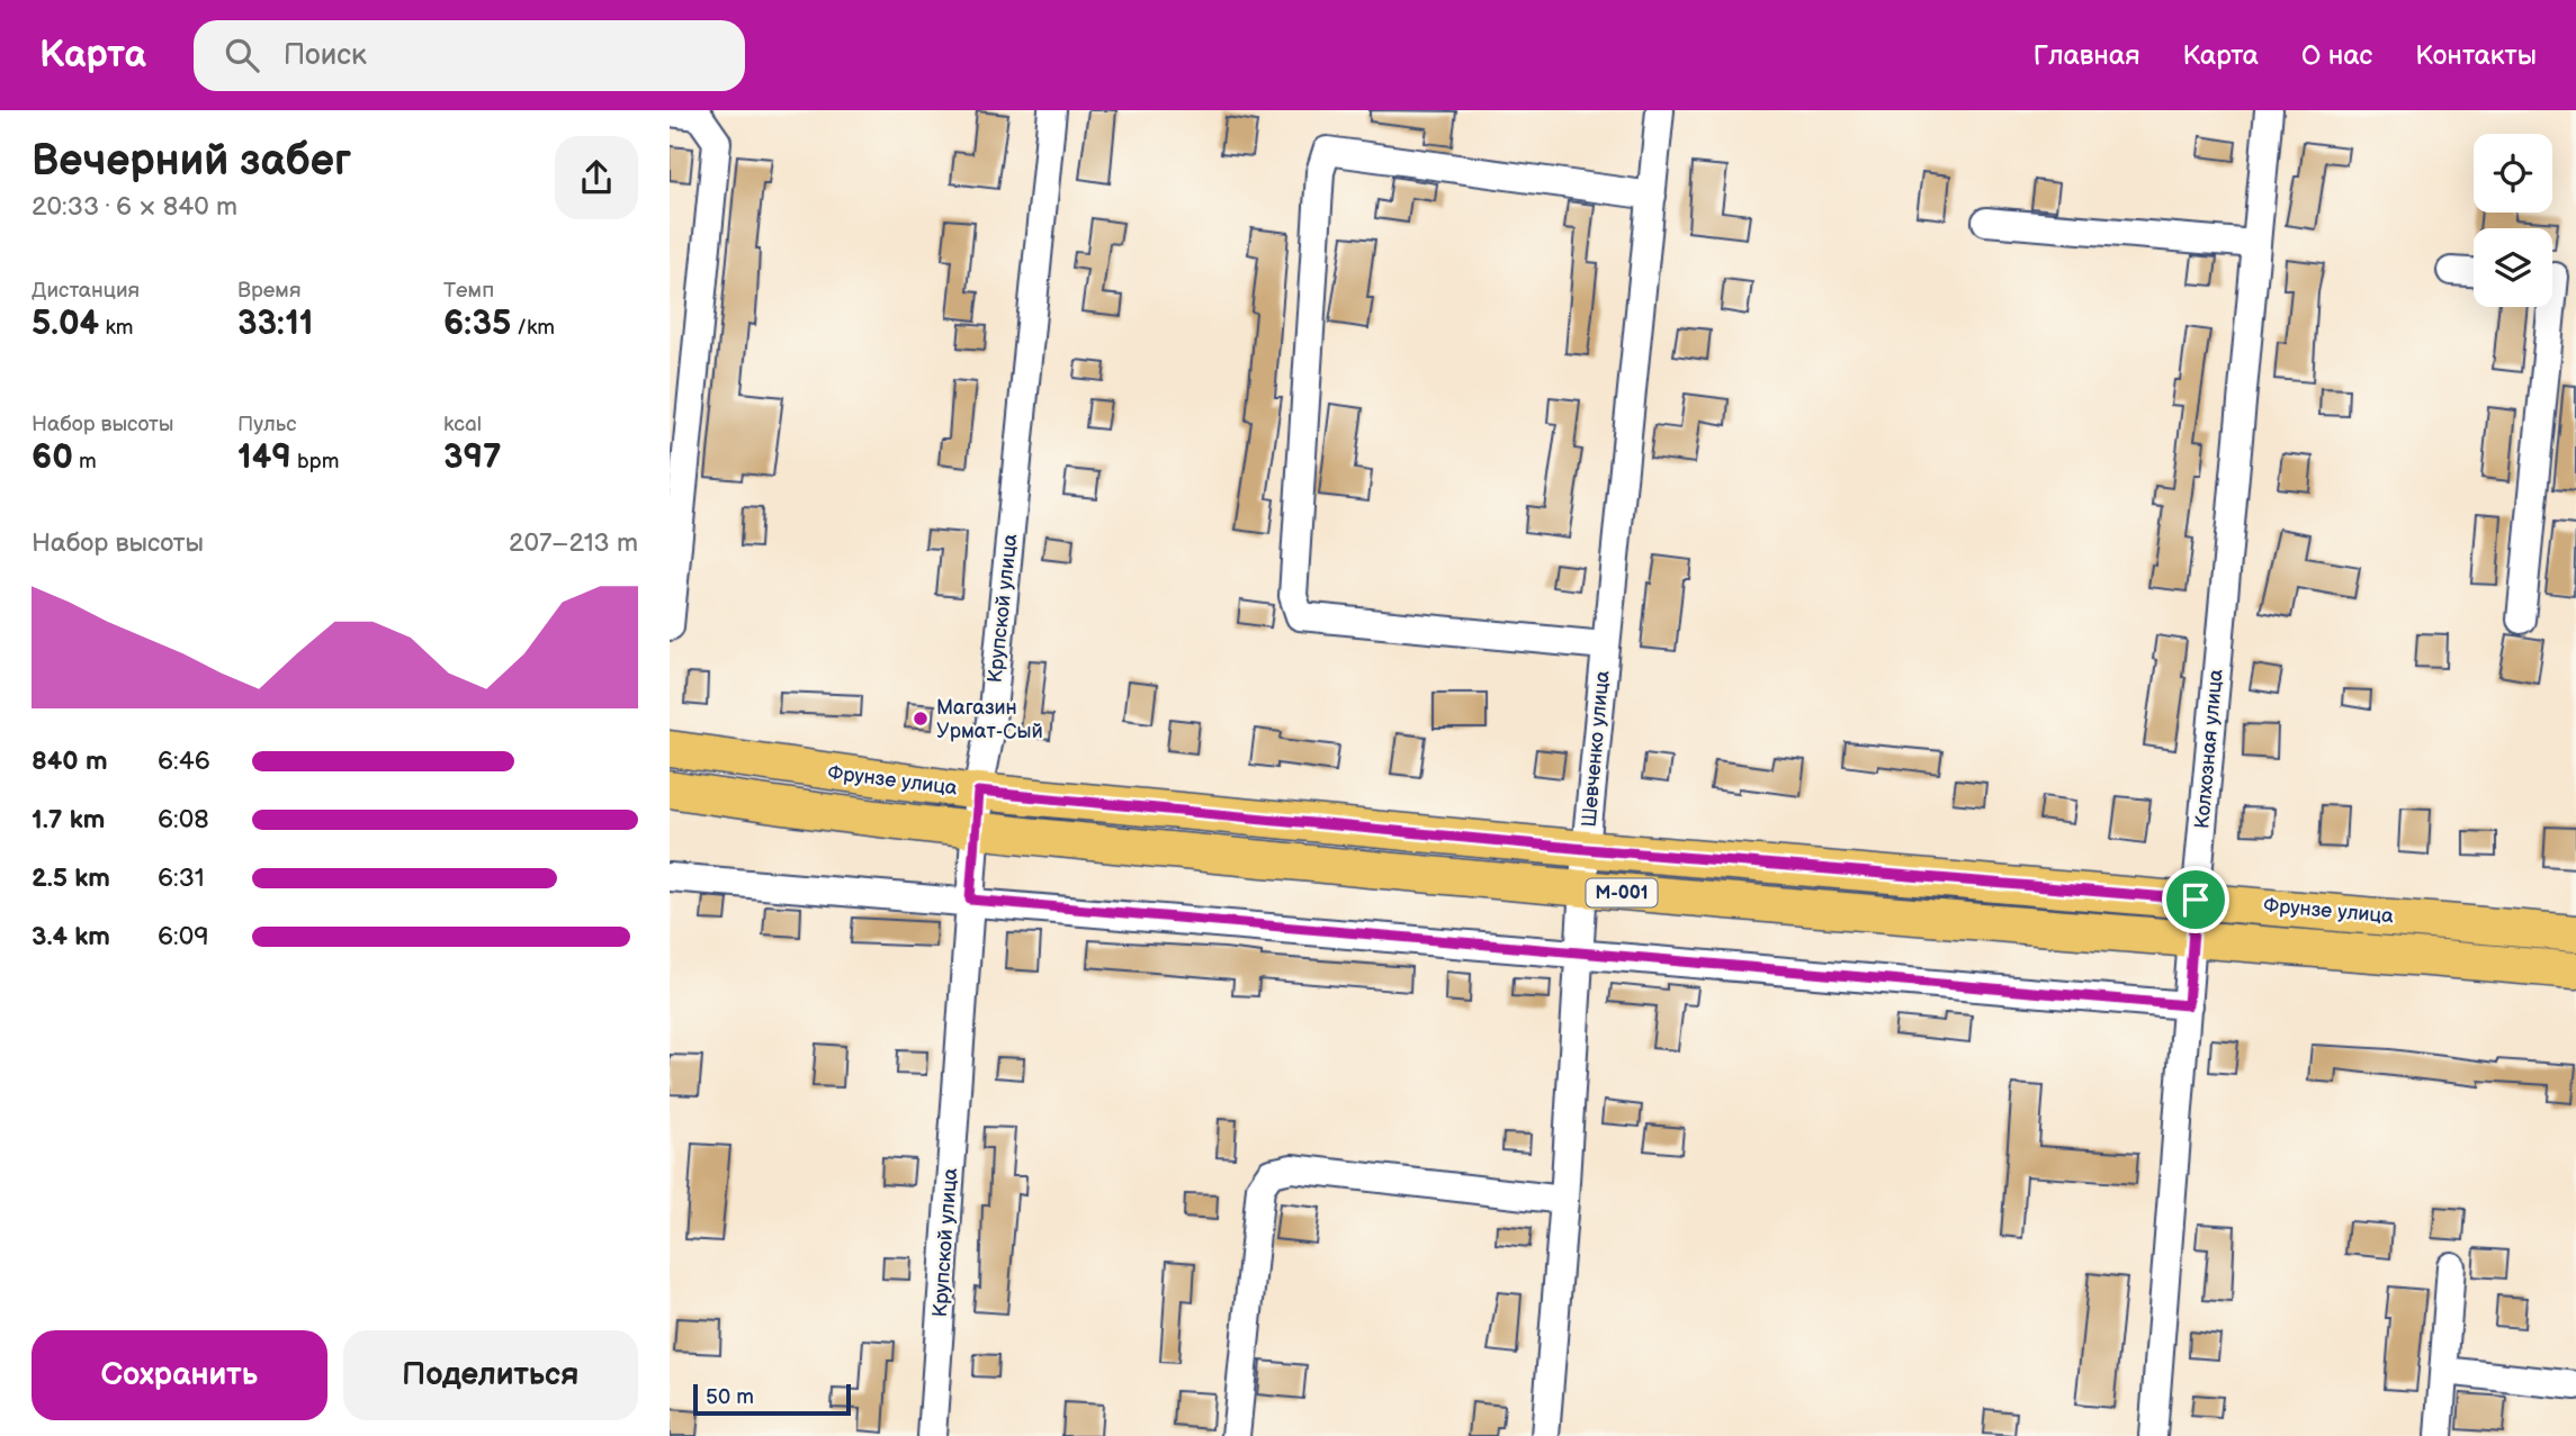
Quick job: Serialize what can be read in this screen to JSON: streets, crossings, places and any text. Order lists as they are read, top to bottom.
{
  "streets": {
    "main road": ["Фрунзе улица", "M-001"],
    "street": ["Крупской улица", "Шевченко улица", "Колхозная улица"]
  },
  "crossings": [
    ["Крупской улица", "Фрунзе улица"],
    ["Шевченко улица", "Фрунзе улица"],
    ["Колхозная улица", "Фрунзе улица"]
  ],
  "places": ["Магазин Урмат-Сый"],
  "scale_bar": "50 m",
  "page": {
    "header": "Карта",
    "search": "Поиск",
    "nav": [
      "Главная",
      "Карта",
      "О нас",
      "Контакты"
    ],
    "heading": ["Вечерний забег", "20:33 · 6 × 840 m"],
    "stats": [
      ["Дистанция", "5.04 km"],
      ["Время", "33:11"],
      ["Темп", "6:35 /km"],
      ["Набор высоты", "60 m"],
      ["Пульс", "149 bpm"],
      ["kcal", "397"]
    ],
    "chart": ["Набор высоты", "207–213 m"],
    "list": [
      {
        "name": "840 m",
        "note": "6:46"
      },
      {
        "name": "1.7 km",
        "note": "6:08"
      },
      {
        "name": "2.5 km",
        "note": "6:31"
      },
      {
        "name": "3.4 km",
        "note": "6:09"
      }
    ],
    "buttons": ["Сохранить", "Поделиться"],
    "scale": "50 m"
  }
}
